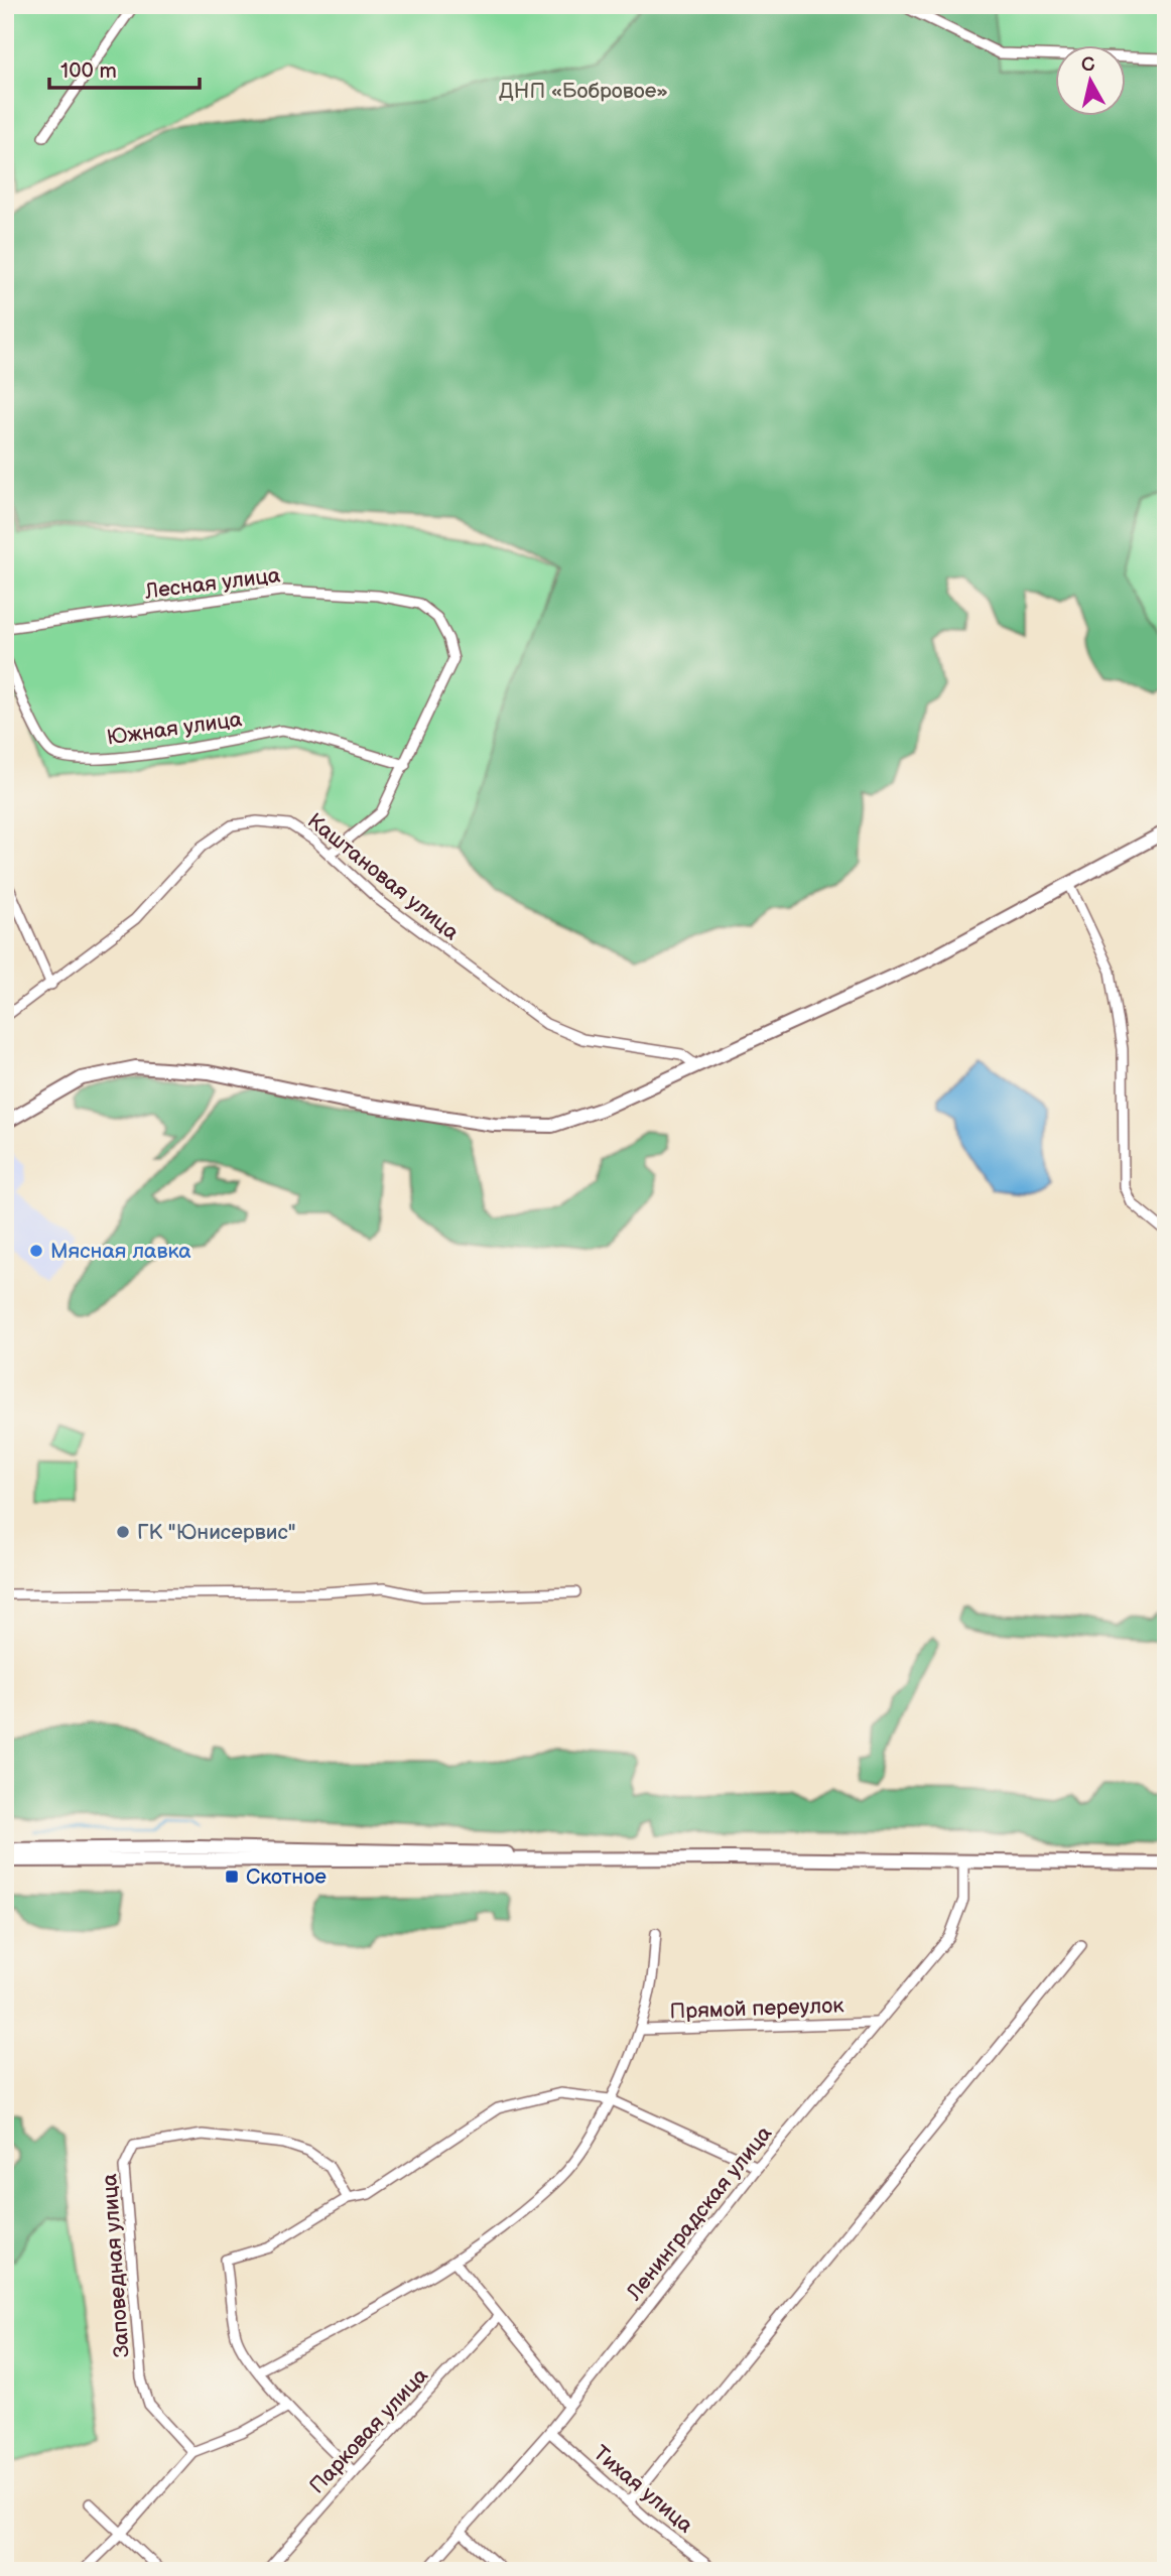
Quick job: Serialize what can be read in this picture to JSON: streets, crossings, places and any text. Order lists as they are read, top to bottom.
{
  "streets": {
    "street": [
      "Лесная улица",
      "Южная улица",
      "Каштановая улица",
      "Прямой переулок",
      "Ленинградская улица",
      "Заповедная улица",
      "Парковая улица",
      "Тихая улица"
    ]
  },
  "crossings": [
    ["Лесная улица", "Южная улица"],
    ["Лесная улица", "Каштановая улица"],
    ["Прямой переулок", "Ленинградская улица"],
    ["Ленинградская улица", "Тихая улица"]
  ],
  "parks": ["ДНП «Бобровое»"],
  "places": {
    "other": ["Мясная лавка", "ГК \"Юнисервис\""],
    "transit": ["Скотное"]
  },
  "scale_bar": "100 m",
  "north": "top"
}
